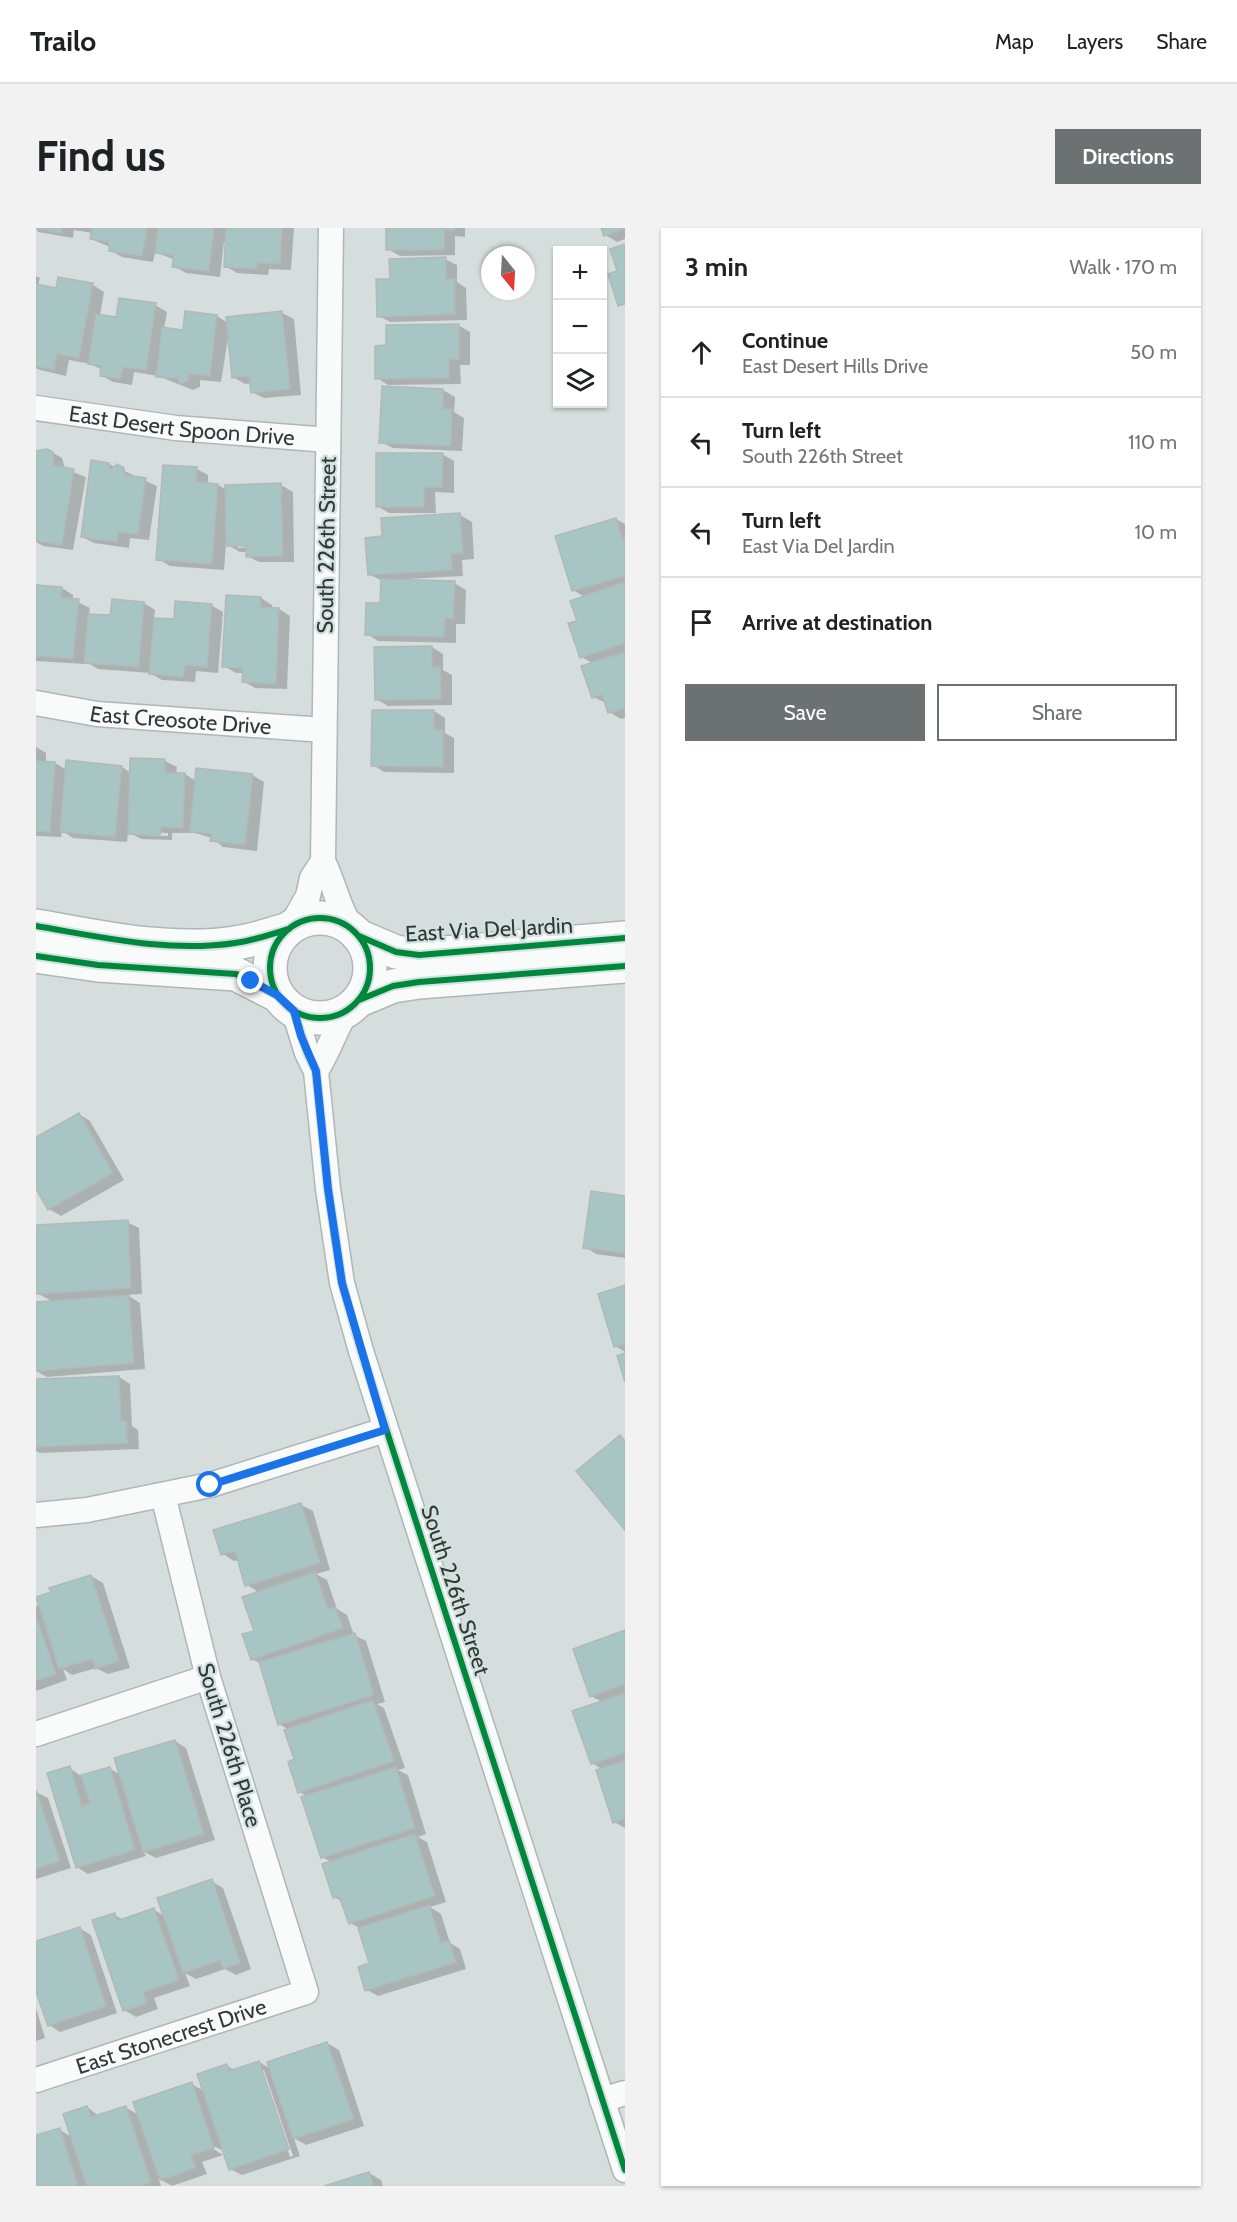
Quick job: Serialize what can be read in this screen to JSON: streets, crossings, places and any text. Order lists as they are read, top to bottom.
{
  "streets": {
    "street": [
      "East Desert Spoon Drive",
      "South 226th Street",
      "East Creosote Drive",
      "East Via Del Jardin",
      "South 226th Place",
      "East Stonecrest Drive"
    ]
  },
  "crossings": [
    ["East Desert Spoon Drive", "South 226th Street"],
    ["South 226th Street", "East Creosote Drive"],
    ["South 226th Street", "East Via Del Jardin"],
    ["South 226th Place", "East Stonecrest Drive"]
  ],
  "north": "bottom",
  "page": {
    "header": "Trailo",
    "nav": ["Map", "Layers", "Share"],
    "buttons": [
      "Directions",
      ["Save", "Share"]
    ],
    "title": "Find us",
    "heading": ["3 min", "Walk · 170 m"],
    "map_buttons": ["+", "−"],
    "list": [
      ["Continue", "East Desert Hills Drive", "50 m"],
      ["Turn left", "South 226th Street", "110 m"],
      ["Turn left", "East Via Del Jardin", "10 m"],
      "Arrive at destination"
    ]
  }
}
